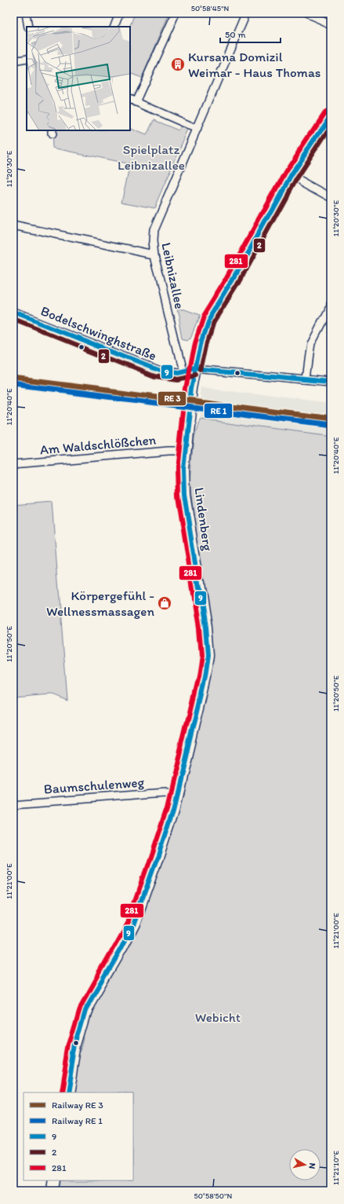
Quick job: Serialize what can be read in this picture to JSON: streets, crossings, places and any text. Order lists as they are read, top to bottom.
{
  "streets": {
    "main road": ["Lindenberg"],
    "street": [
      "Leibnizallee",
      "Bodelschwinghstraße",
      "Am Waldschlößchen",
      "Baumschulenweg"
    ]
  },
  "crossings": [
    ["Leibnizallee", "Bodelschwinghstraße"],
    ["Bodelschwinghstraße", "Lindenberg"],
    ["Am Waldschlößchen", "Lindenberg"],
    ["Lindenberg", "Baumschulenweg"]
  ],
  "parks": ["Spielplatz Leibnizallee", "Webicht"],
  "places": {
    "building": ["Kursana Domizil Weimar - Haus Thomas"],
    "shop": ["Körpergefühl - Wellnessmassagen"]
  },
  "lines": ["transit line 281", "transit line 9", "transit line 2"],
  "legend": [
    "Railway RE 3",
    "Railway RE 1",
    "9",
    "2",
    "281"
  ],
  "scale_bar": "50 m",
  "north": "right",
  "coordinates": [
    "50°58'45\"N",
    "11°20'30\"E",
    "11°20'40\"E",
    "11°20'50\"E",
    "11°21'00\"E",
    "11°21'10\"E",
    "50°58'50\"N"
  ]
}
